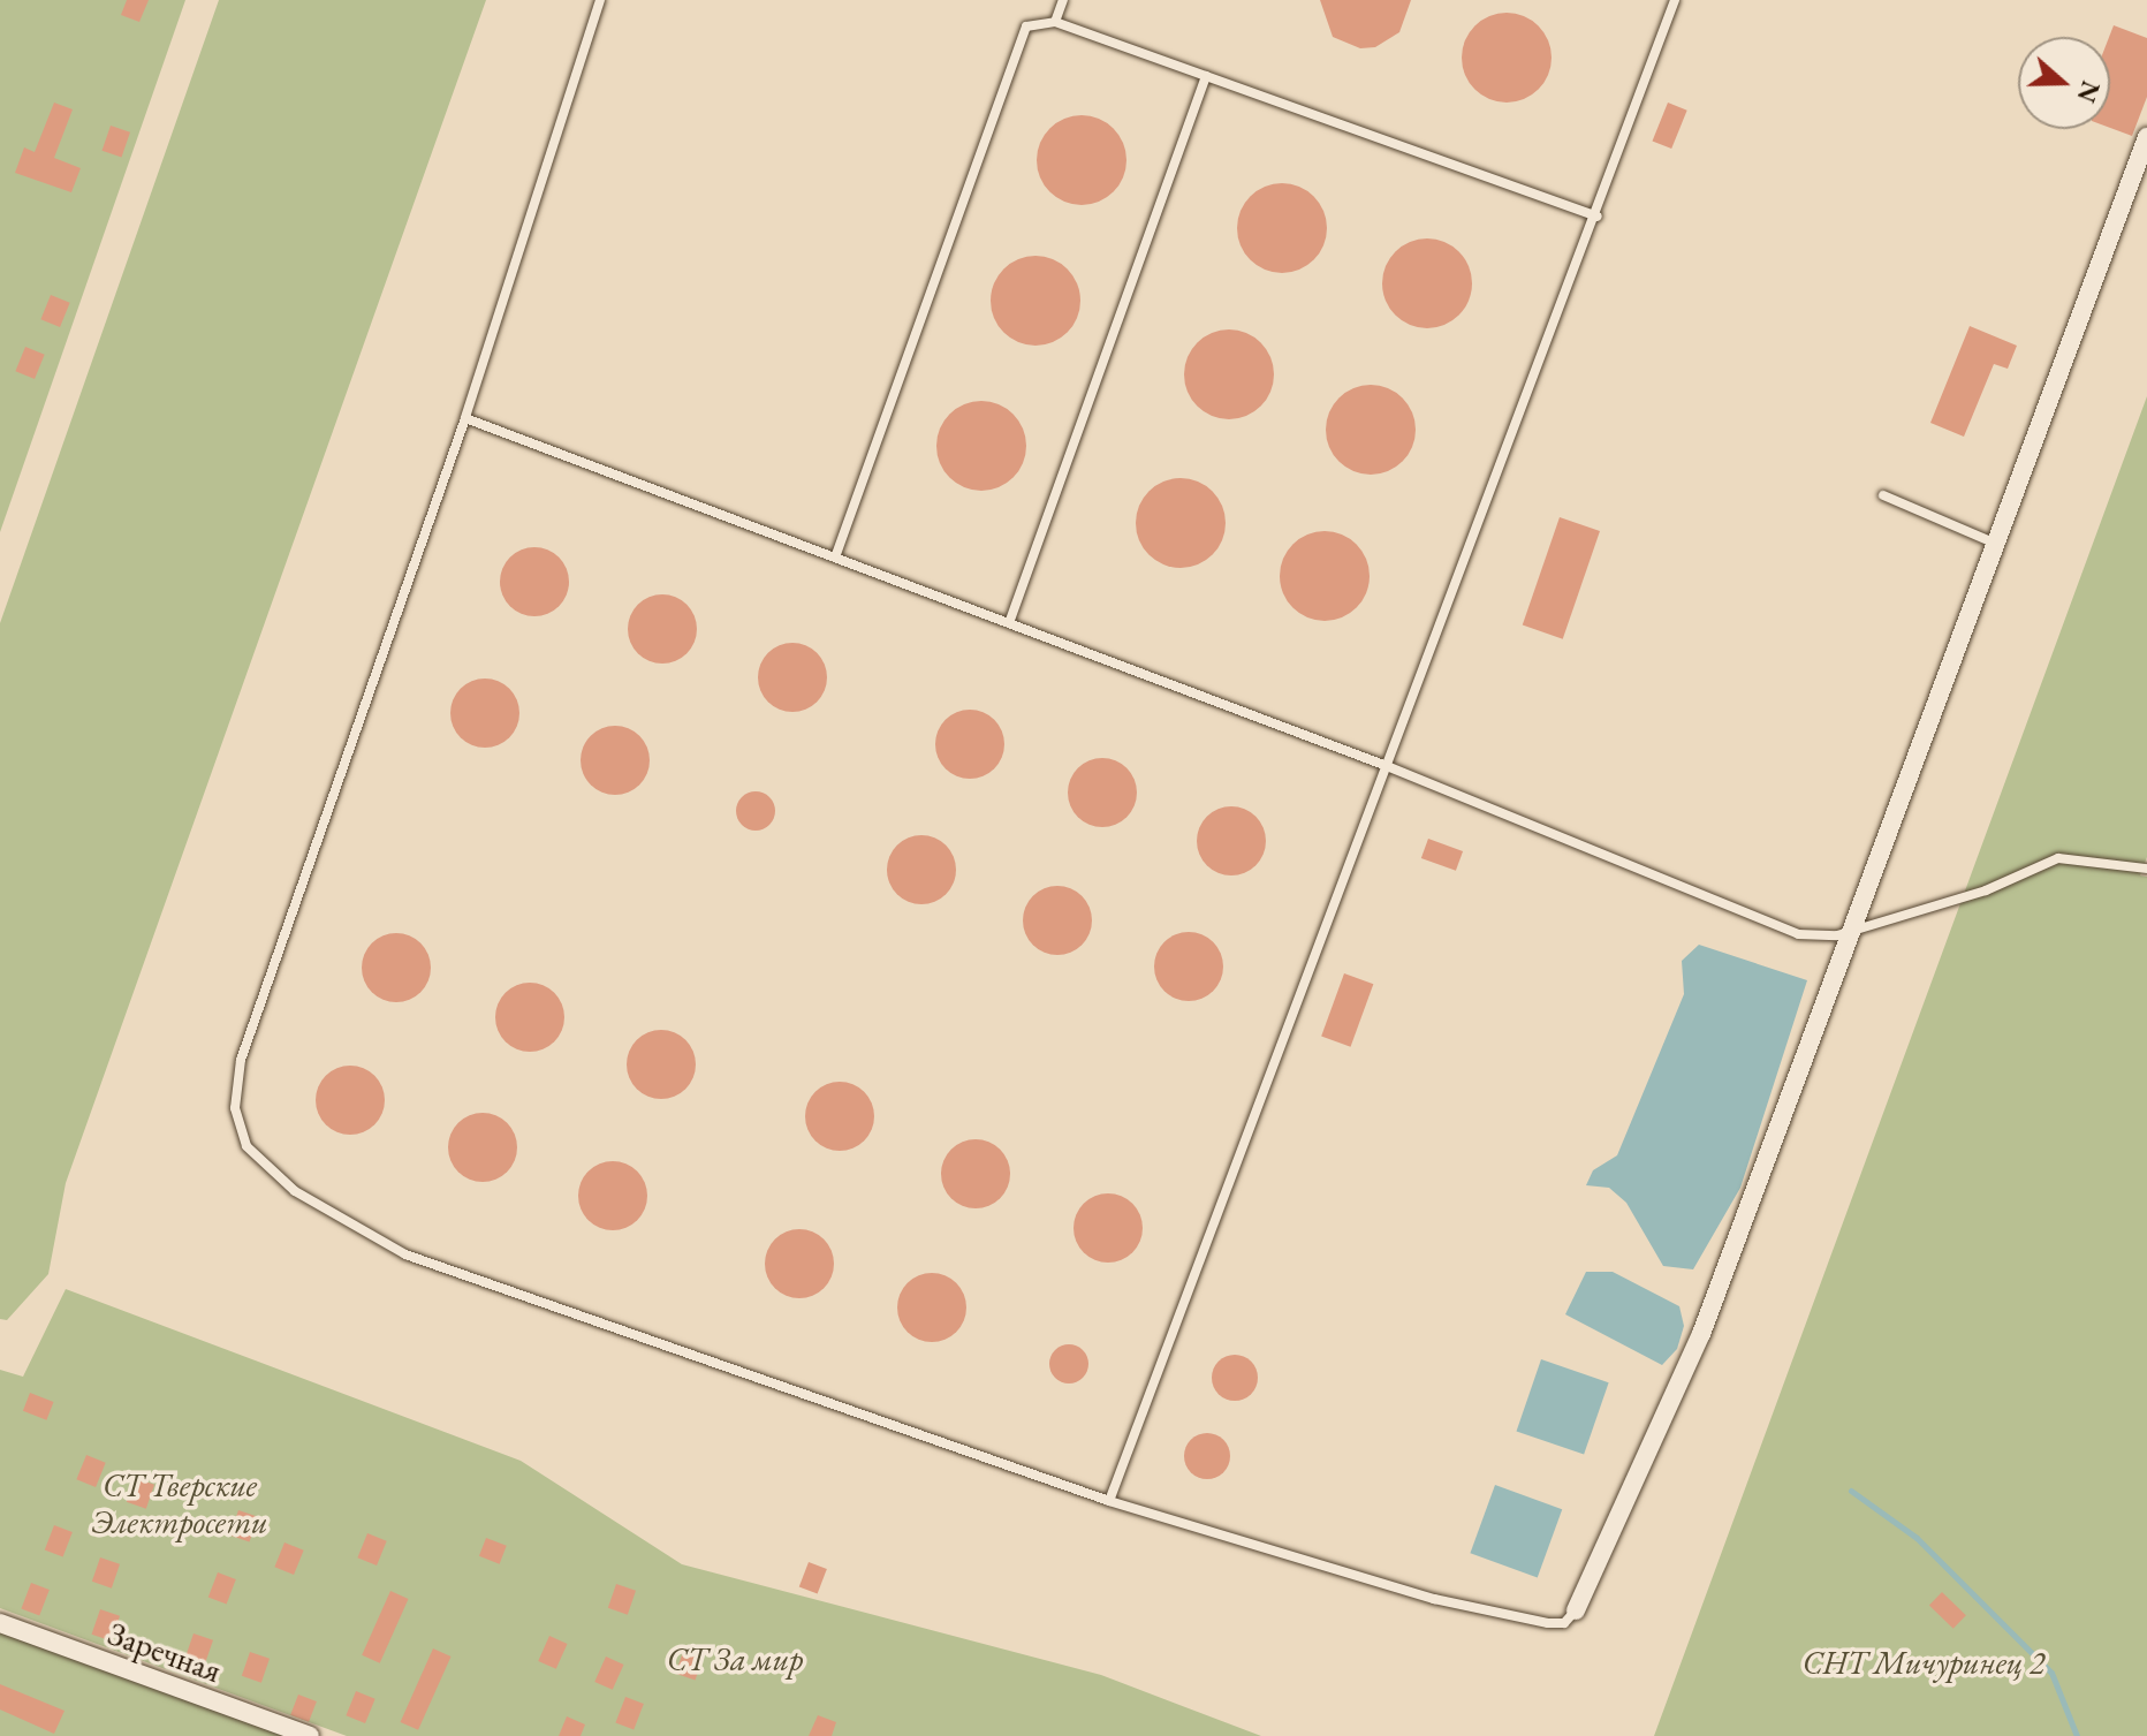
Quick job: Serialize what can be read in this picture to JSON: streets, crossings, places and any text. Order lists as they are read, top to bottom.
{
  "streets": {
    "street": ["Заречная"]
  },
  "parks": ["СТ Тверские Электросети", "СТ За мир", "СНТ Мичуринец 2"],
  "north": "right"
}
